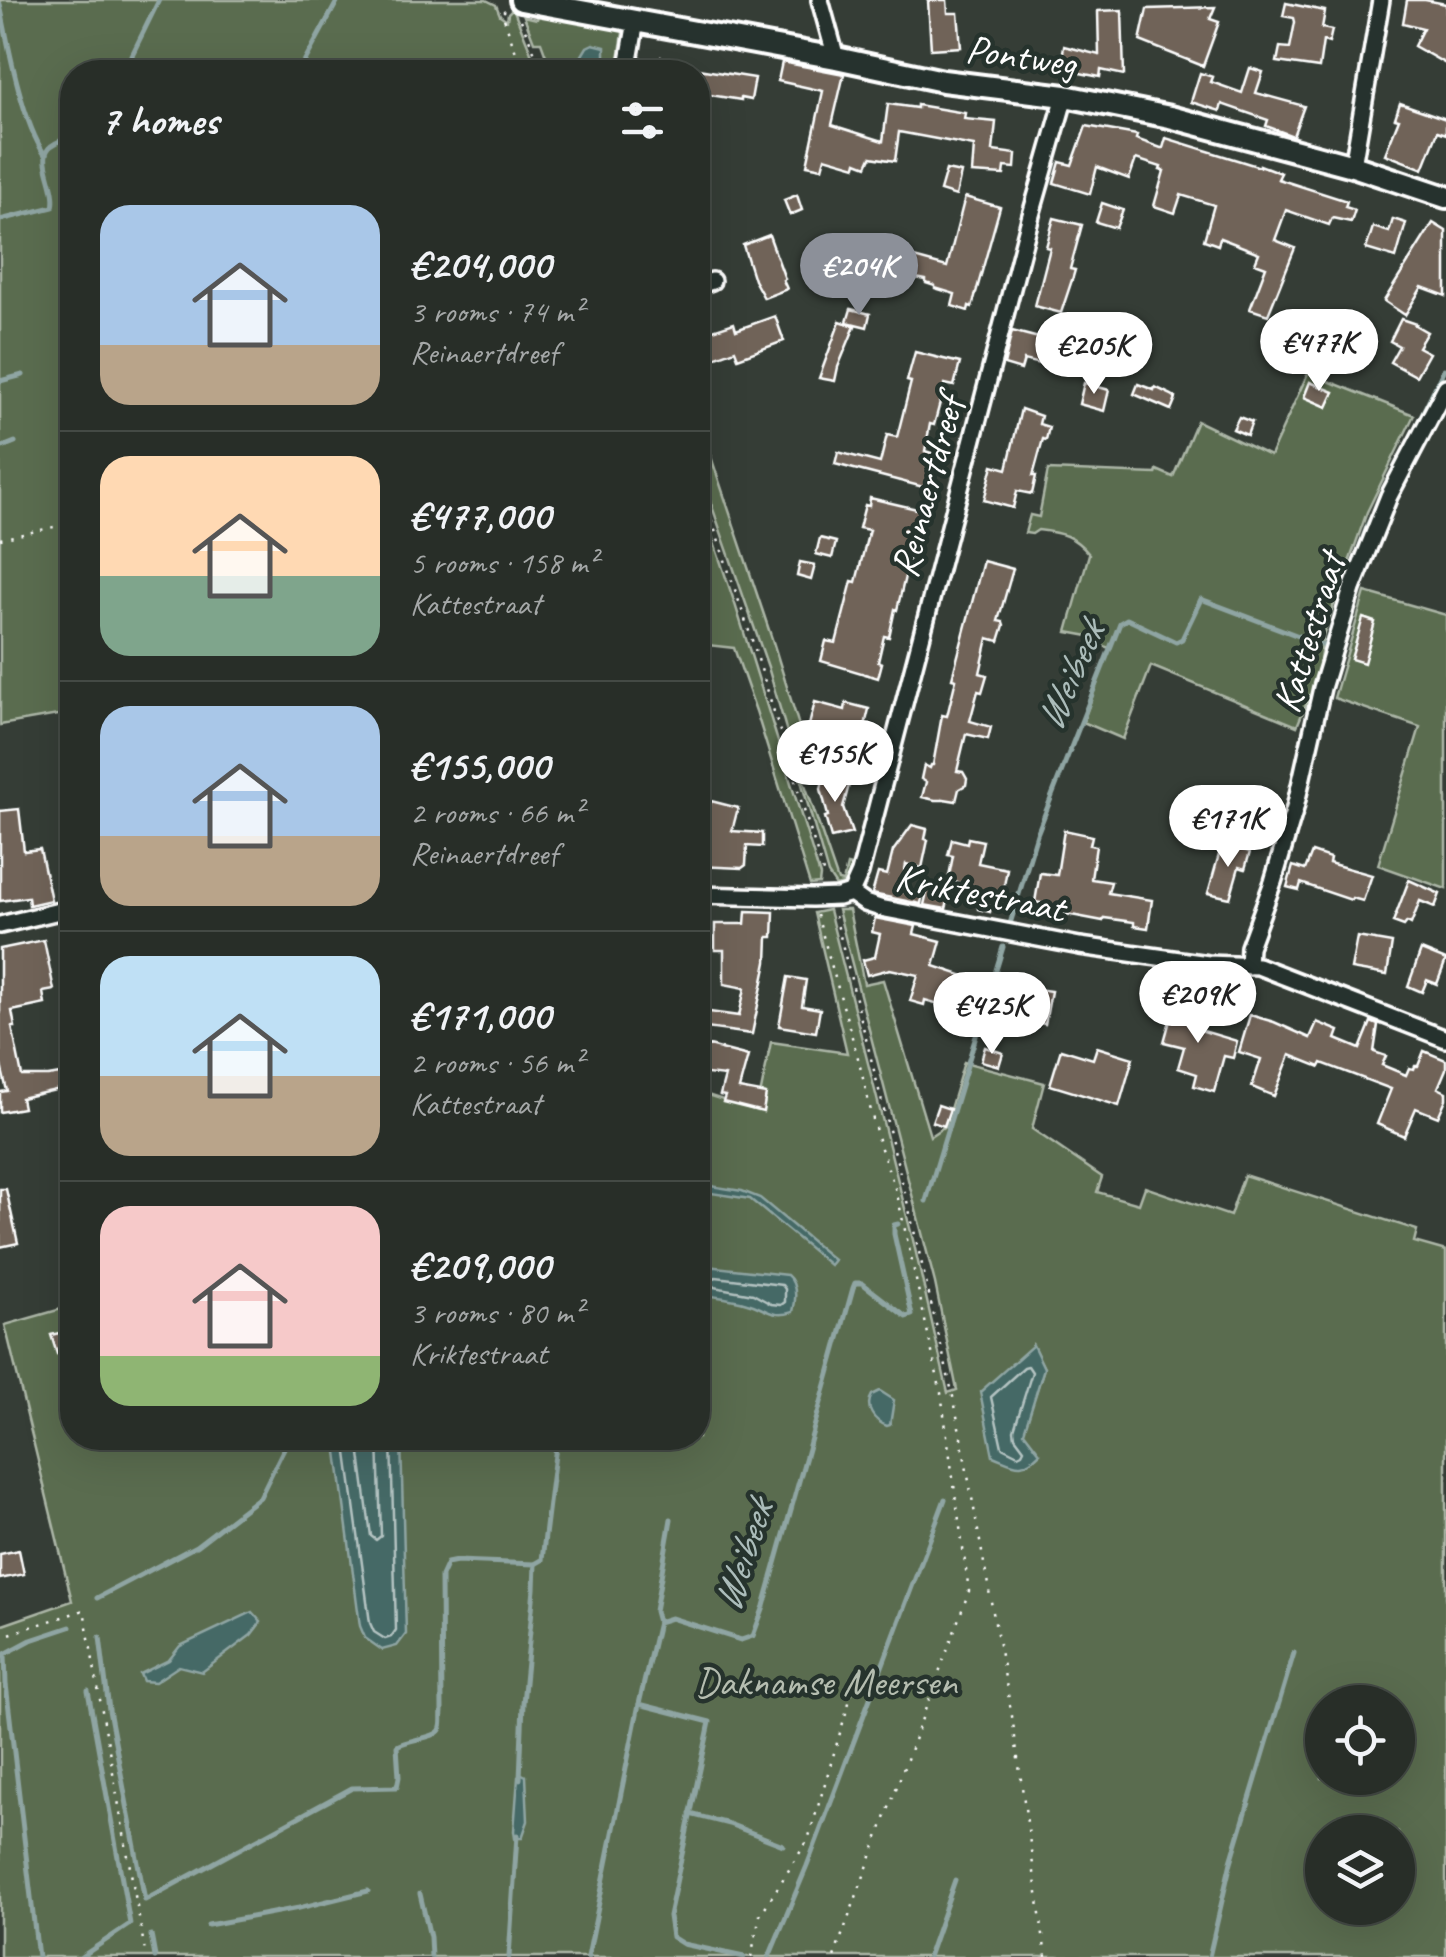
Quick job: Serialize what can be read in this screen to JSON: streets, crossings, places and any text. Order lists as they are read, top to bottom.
{
  "streets": {
    "street": [
      "Pontweg",
      "Reinaertdreef",
      "Kattestraat",
      "Kriktestraat"
    ]
  },
  "crossings": [
    ["Pontweg", "Reinaertdreef"],
    ["Reinaertdreef", "Kriktestraat"],
    ["Kattestraat", "Kriktestraat"]
  ],
  "water": ["Weibeek"],
  "parks": ["Daknamse Meersen"],
  "page": {
    "heading": "7 homes",
    "list": [
      {
        "name": "€204,000",
        "note": "3 rooms · 74 m² · Reinaertdreef"
      },
      {
        "name": "€477,000",
        "note": "5 rooms · 158 m² · Kattestraat"
      },
      {
        "name": "€155,000",
        "note": "2 rooms · 66 m² · Reinaertdreef"
      },
      {
        "name": "€171,000",
        "note": "2 rooms · 56 m² · Kattestraat"
      },
      {
        "name": "€209,000",
        "note": "3 rooms · 80 m² · Kriktestraat"
      }
    ],
    "price": [
      "€204K",
      "€477K",
      "€205K",
      "€155K",
      "€171K",
      "€209K",
      "€425K"
    ]
  }
}
